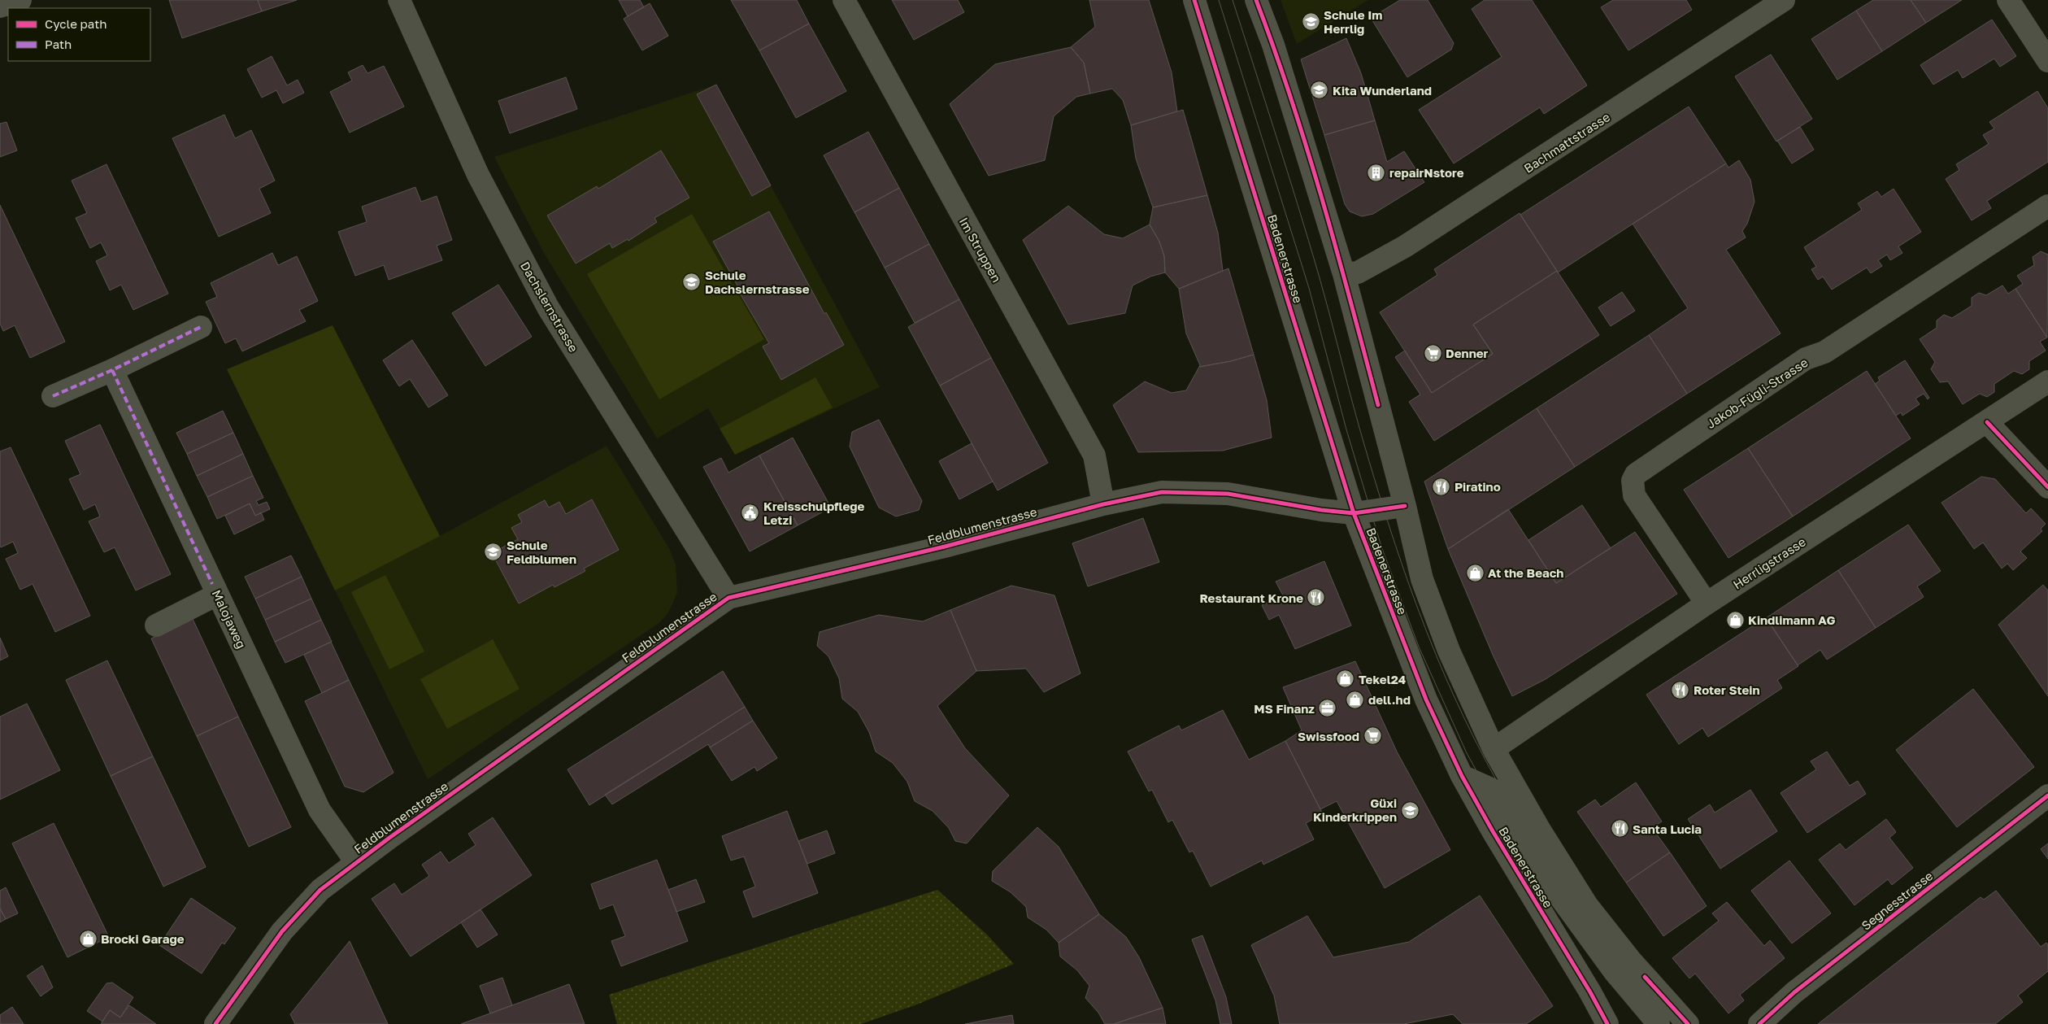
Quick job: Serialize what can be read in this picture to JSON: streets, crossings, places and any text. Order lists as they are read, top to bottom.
{
  "streets": {
    "street": [
      "Bachmattstrasse",
      "Im Struppen",
      "Badenerstrasse",
      "Dachslernstrasse",
      "Jakob-Fügli-Strasse",
      "Feldblumenstrasse",
      "Herrligstrasse",
      "Malojaweg",
      "Segnesstrasse"
    ]
  },
  "crossings": [
    ["Im Struppen", "Feldblumenstrasse"],
    ["Badenerstrasse", "Feldblumenstrasse"],
    ["Dachslernstrasse", "Feldblumenstrasse"],
    ["Jakob-Fügli-Strasse", "Herrligstrasse"],
    ["Feldblumenstrasse", "Malojaweg"]
  ],
  "places": {
    "school or university": [
      "Schule Im Herrlig",
      "Kita Wunderland",
      "Schule Dachslernstrasse",
      "Schule Feldblumen",
      "Güxi Kinderkrippen"
    ],
    "building": ["repairNstore"],
    "supermarket": ["Denner", "Swissfood"],
    "restaurant": [
      "Piratino",
      "Restaurant Krone",
      "Roter Stein",
      "Santa Lucia"
    ],
    "public building": ["Kreisschulpflege Letzi"],
    "shop": [
      "At the Beach",
      "Kindlimann AG",
      "Tekel24",
      "dell.hd",
      "Brocki Garage"
    ],
    "office": ["MS Finanz"]
  },
  "legend": ["Cycle path", "Path"]
}
